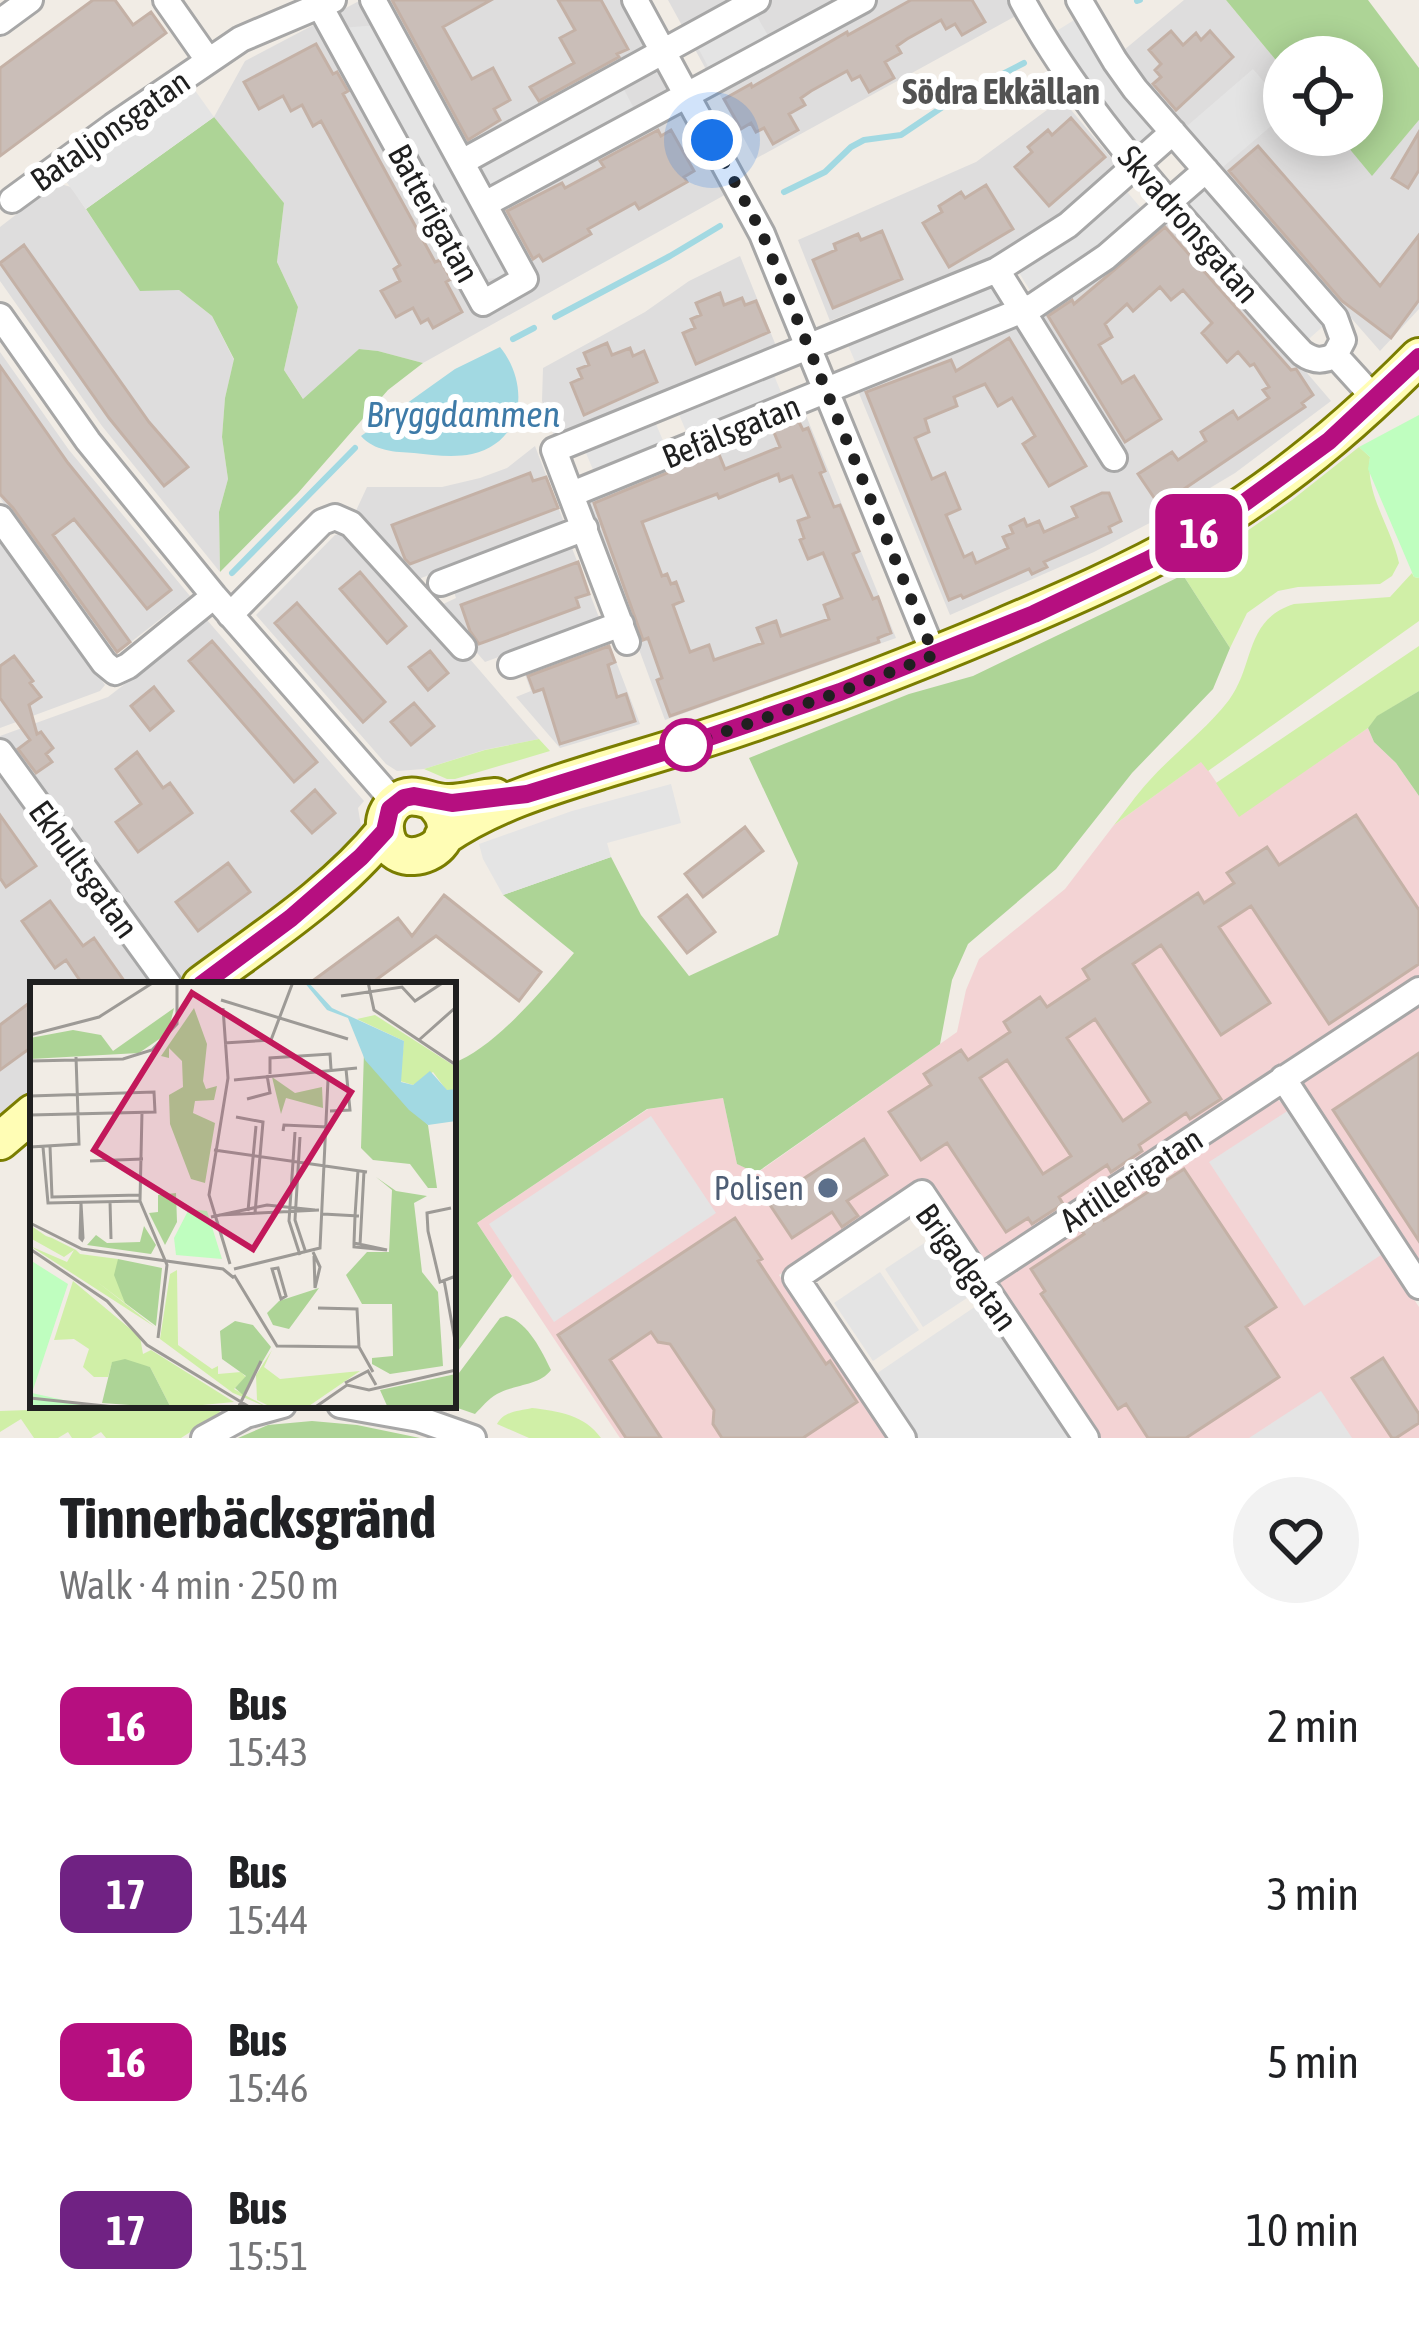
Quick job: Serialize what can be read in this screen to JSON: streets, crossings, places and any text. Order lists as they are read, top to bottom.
{
  "streets": {
    "street": [
      "Bataljonsgatan",
      "Batterigatan",
      "Skvadronsgatan",
      "Befälsgatan",
      "Ekhultsgatan",
      "Artillerigatan",
      "Brigadgatan"
    ]
  },
  "crossings": [
    ["Bataljonsgatan", "Batterigatan"],
    ["Skvadronsgatan", "Befälsgatan"],
    ["Artillerigatan", "Brigadgatan"]
  ],
  "districts": ["Södra Ekkällan"],
  "water": ["Bryggdammen"],
  "places": ["Polisen"],
  "lines": ["bus line 16"],
  "page": {
    "on_map": "16",
    "heading": ["Tinnerbäcksgränd", "Walk · 4 min · 250 m"],
    "list": [
      {
        "mark": "16",
        "name": "Bus",
        "note": "15:43",
        "value": "2 min"
      },
      {
        "mark": "17",
        "name": "Bus",
        "note": "15:44",
        "value": "3 min"
      },
      {
        "mark": "16",
        "name": "Bus",
        "note": "15:46",
        "value": "5 min"
      },
      {
        "mark": "17",
        "name": "Bus",
        "note": "15:51",
        "value": "10 min"
      }
    ]
  }
}
